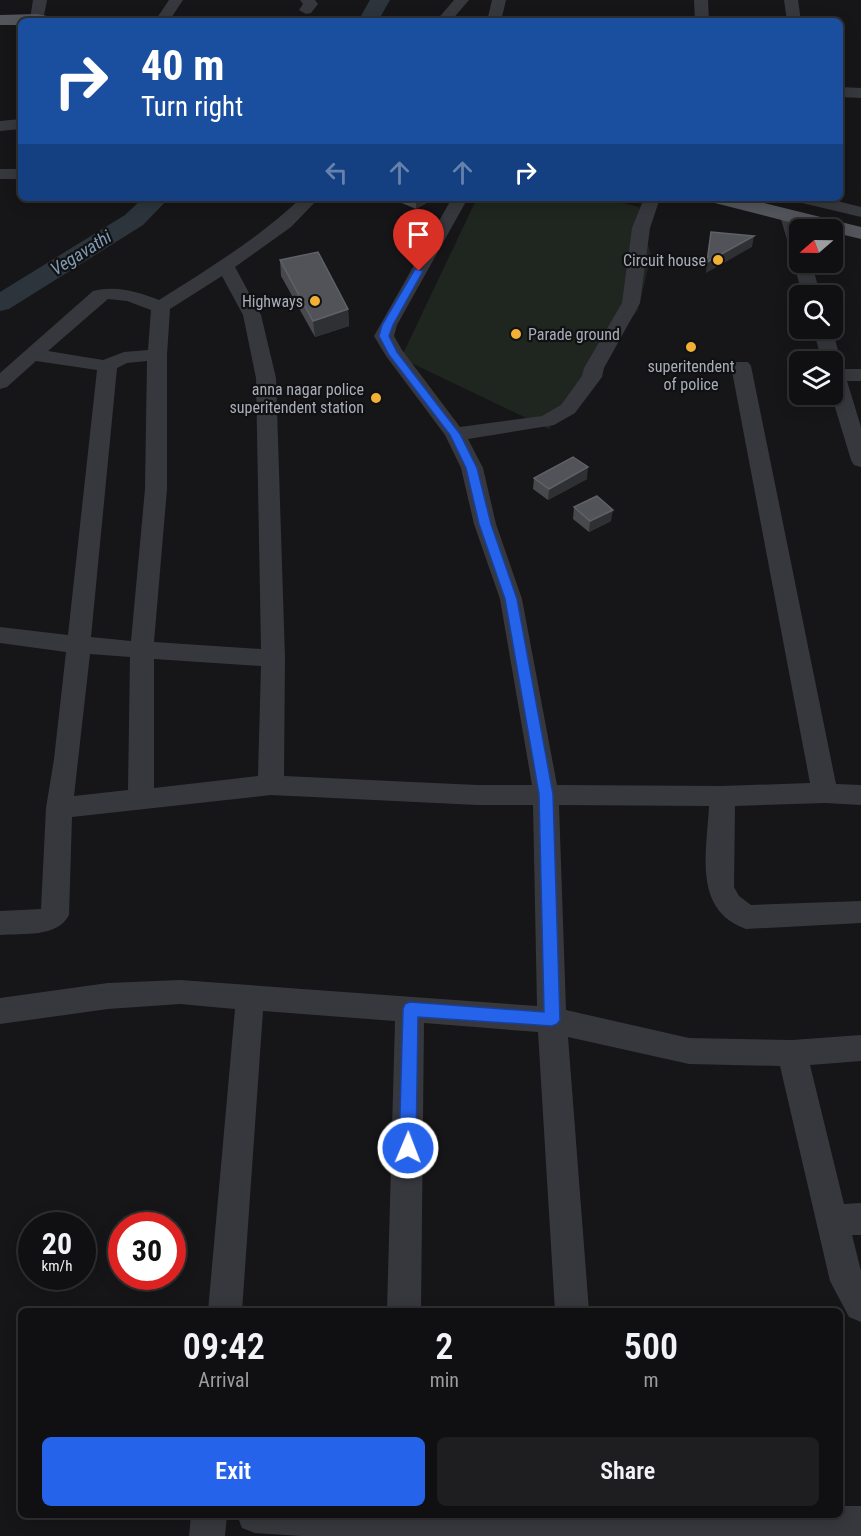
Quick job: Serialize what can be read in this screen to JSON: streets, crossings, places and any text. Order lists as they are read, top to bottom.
{
  "water": ["Vegavathi"],
  "places": [
    "Circuit house",
    "Highways",
    "Parade ground",
    "superitendent of police",
    "anna nagar police superitendent station"
  ],
  "north": "left",
  "page": {
    "turn": ["40 m", "Turn right"],
    "speed": "20 km/h",
    "limit": "30",
    "eta": [
      "09:42",
      "Arrival",
      "2",
      "min",
      "500",
      "m"
    ],
    "buttons": ["Exit", "Share"]
  }
}
